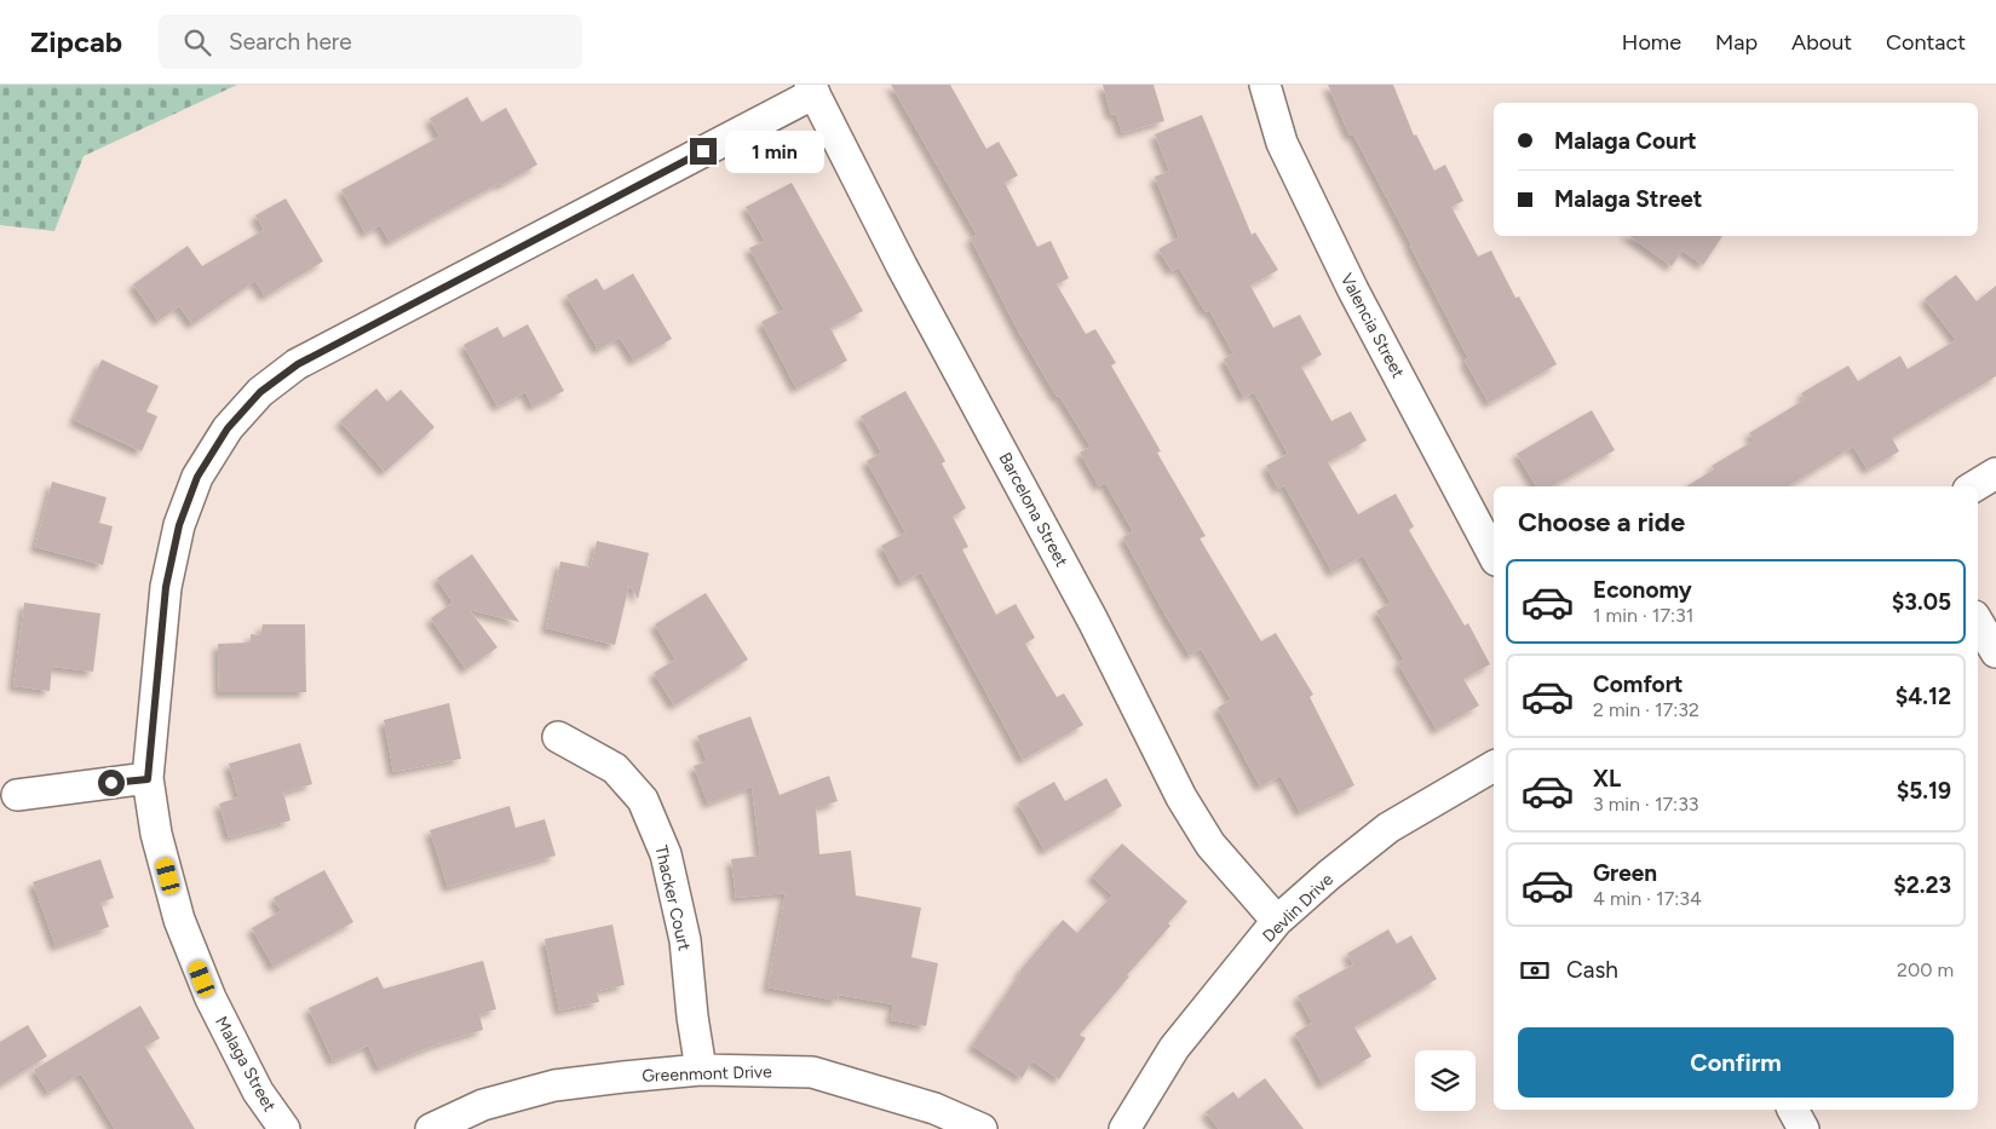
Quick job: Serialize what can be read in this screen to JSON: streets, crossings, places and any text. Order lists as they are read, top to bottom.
{
  "streets": {
    "street": [
      "Valencia Street",
      "Barcelona Street",
      "Thacker Court",
      "Devlin Drive",
      "Malaga Street",
      "Greenmont Drive"
    ]
  },
  "crossings": [
    ["Barcelona Street", "Devlin Drive"],
    ["Barcelona Street", "Malaga Street"],
    ["Thacker Court", "Greenmont Drive"]
  ],
  "page": {
    "header": "Zipcab",
    "search": "Search here",
    "nav": [
      "Home",
      "Map",
      "About",
      "Contact"
    ],
    "banner": ["Malaga Court", "Malaga Street"],
    "bubble": "1 min",
    "heading": "Choose a ride",
    "list": [
      {
        "name": "Economy",
        "note": "1 min · 17:31",
        "value": "$3.05"
      },
      {
        "name": "Comfort",
        "note": "2 min · 17:32",
        "value": "$4.12"
      },
      {
        "name": "XL",
        "note": "3 min · 17:33",
        "value": "$5.19"
      },
      {
        "name": "Green",
        "note": "4 min · 17:34",
        "value": "$2.23"
      }
    ],
    "pay": ["Cash", "200 m"],
    "buttons": "Confirm"
  }
}
